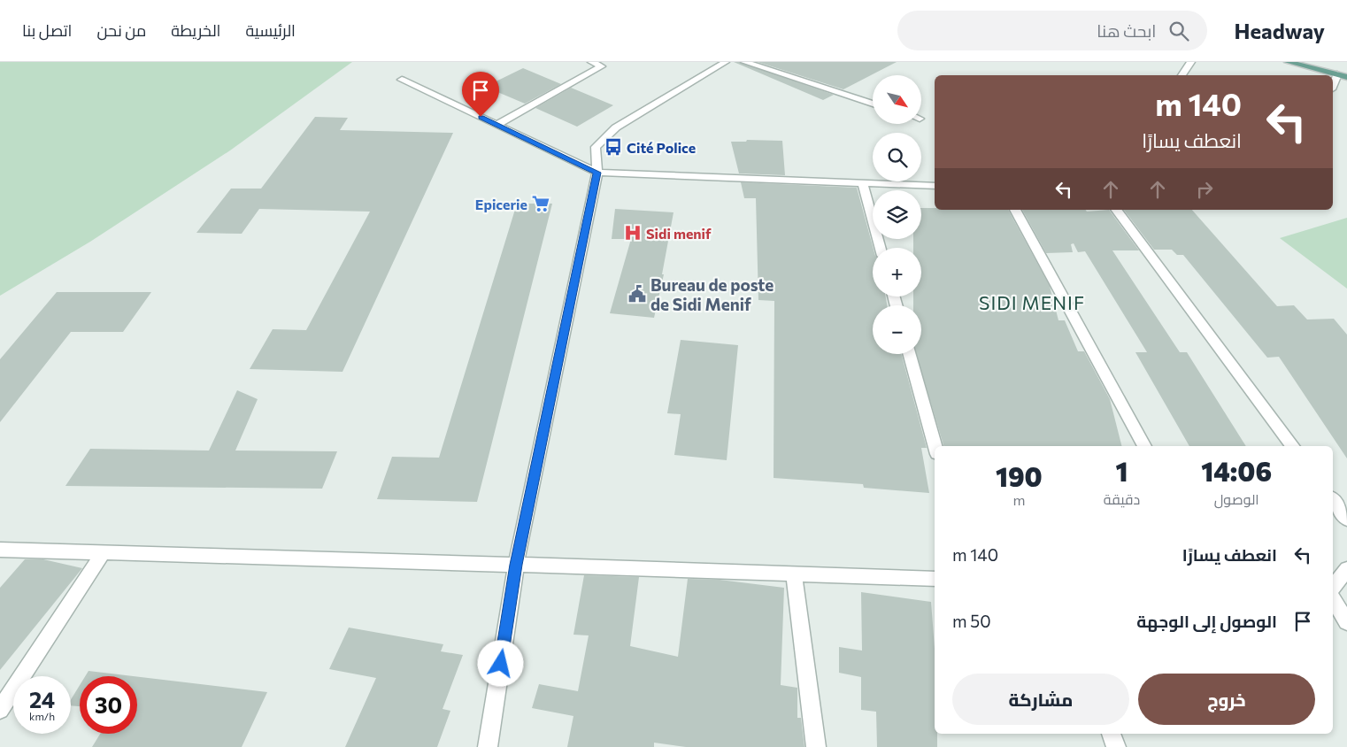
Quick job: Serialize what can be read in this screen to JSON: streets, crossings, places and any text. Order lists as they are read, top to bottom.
{
  "districts": ["SIDI MENIF"],
  "places": {
    "bus stop": ["Cité Police"],
    "supermarket": ["Epicerie"],
    "hospital": ["Sidi menif"],
    "public building": ["Bureau de poste de Sidi Menif"]
  },
  "north": "bottom right",
  "page": {
    "header": "Headway",
    "search": "ابحث هنا",
    "nav": [
      "الرئيسية",
      "الخريطة",
      "من نحن",
      "اتصل بنا"
    ],
    "map_buttons": ["+", "−"],
    "turn": ["140 m", "انعطف يسارًا"],
    "eta": [
      "14:06",
      "الوصول",
      "1",
      "دقيقة",
      "190",
      "m"
    ],
    "list": [
      {
        "name": "انعطف يسارًا",
        "value": "140 m"
      },
      {
        "name": "الوصول إلى الوجهة",
        "value": "50 m"
      }
    ],
    "buttons": ["خروج", "مشاركة"],
    "speed": "24 km/h",
    "limit": "30"
  }
}
